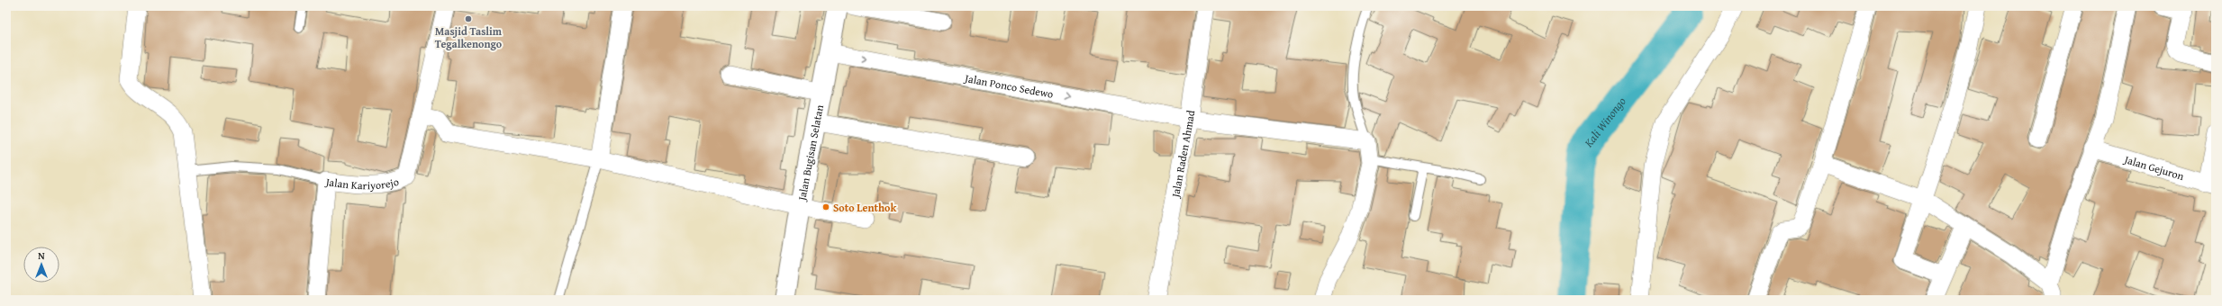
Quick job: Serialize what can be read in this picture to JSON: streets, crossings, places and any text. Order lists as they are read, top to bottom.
{
  "streets": {
    "street": [
      "Jalan Ponco Sedewo",
      "Jalan Bugisan Selatan",
      "Jalan Raden Ahmad",
      "Jalan Gejuron",
      "Jalan Kariyorejo"
    ]
  },
  "crossings": [
    ["Jalan Ponco Sedewo", "Jalan Bugisan Selatan"],
    ["Jalan Ponco Sedewo", "Jalan Raden Ahmad"]
  ],
  "water": ["Kali Winongo"],
  "places": ["Masjid Taslim Tegalkenongo", "Soto Lenthok"],
  "north": "top"
}
